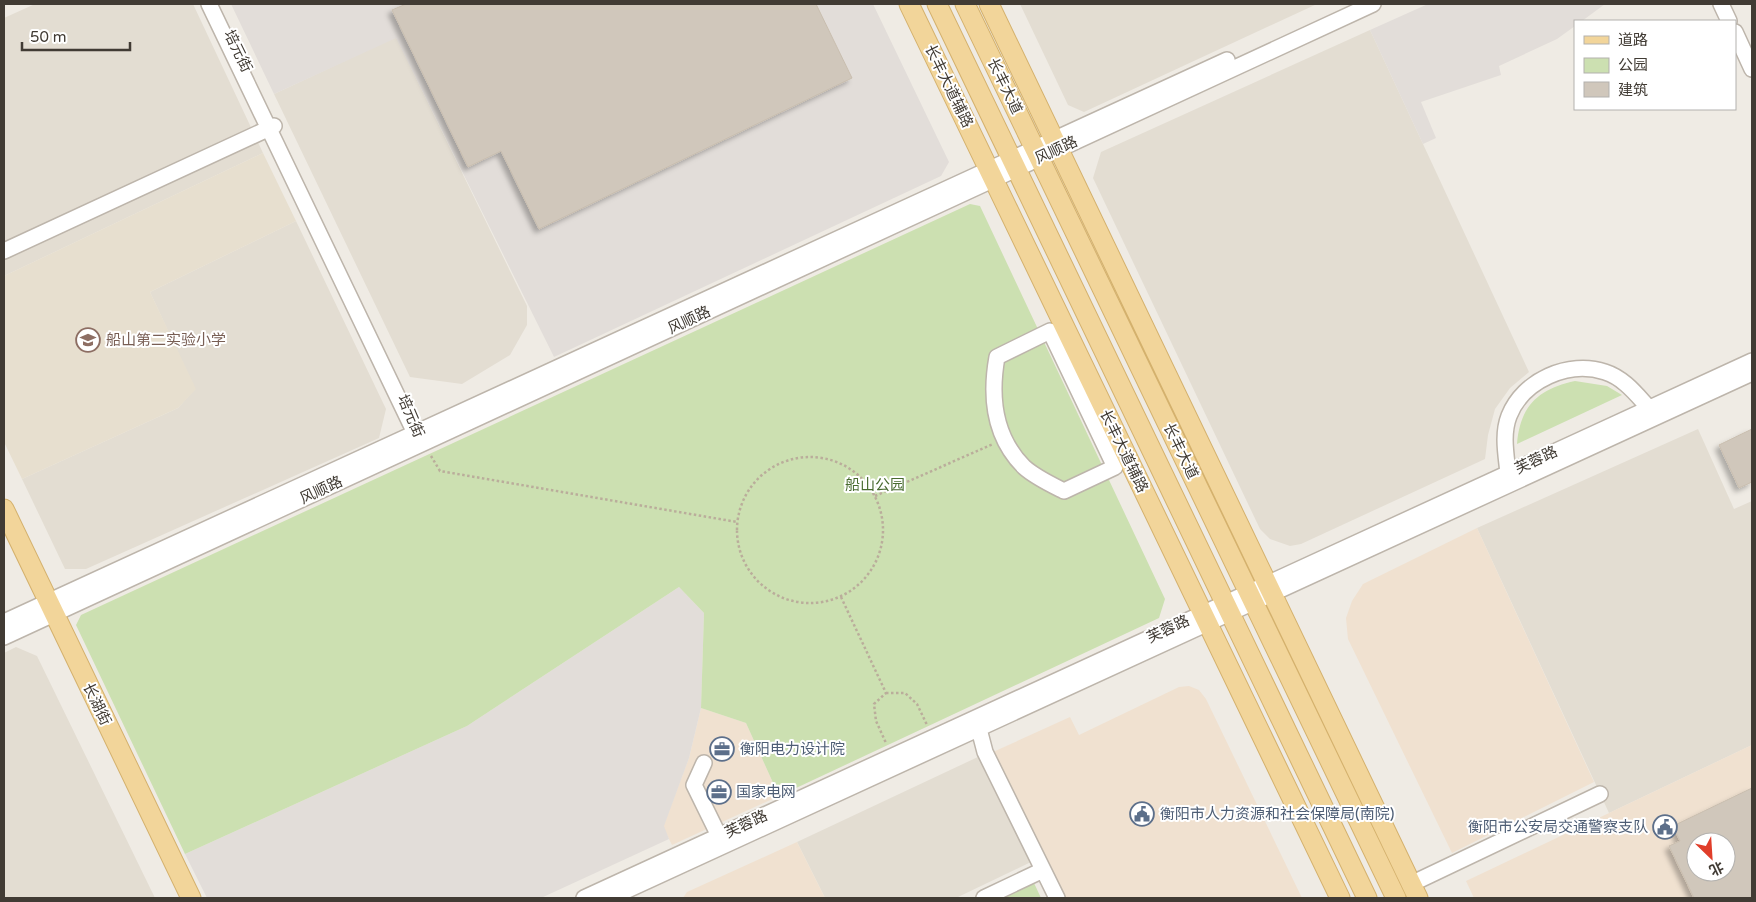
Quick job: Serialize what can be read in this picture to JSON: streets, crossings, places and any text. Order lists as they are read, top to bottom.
{
  "streets": {
    "main road": ["长丰大道辅路", "长丰大道", "长湖街"],
    "street": ["培元街", "风顺路", "芙蓉路"]
  },
  "crossings": [
    ["培元街", "风顺路"],
    ["长丰大道辅路", "风顺路"],
    ["长丰大道辅路", "芙蓉路"],
    ["长丰大道", "风顺路"],
    ["长丰大道", "芙蓉路"],
    ["风顺路", "长湖街"]
  ],
  "parks": ["船山公园"],
  "places": {
    "school or university": ["船山第二实验小学"],
    "office": ["衡阳电力设计院", "国家电网"],
    "public building": ["衡阳市人力资源和社会保障局(南院)", "衡阳市公安局交通警察支队"]
  },
  "legend": ["道路", "公园", "建筑"],
  "scale_bar": "50 m",
  "north": "bottom right"
}
